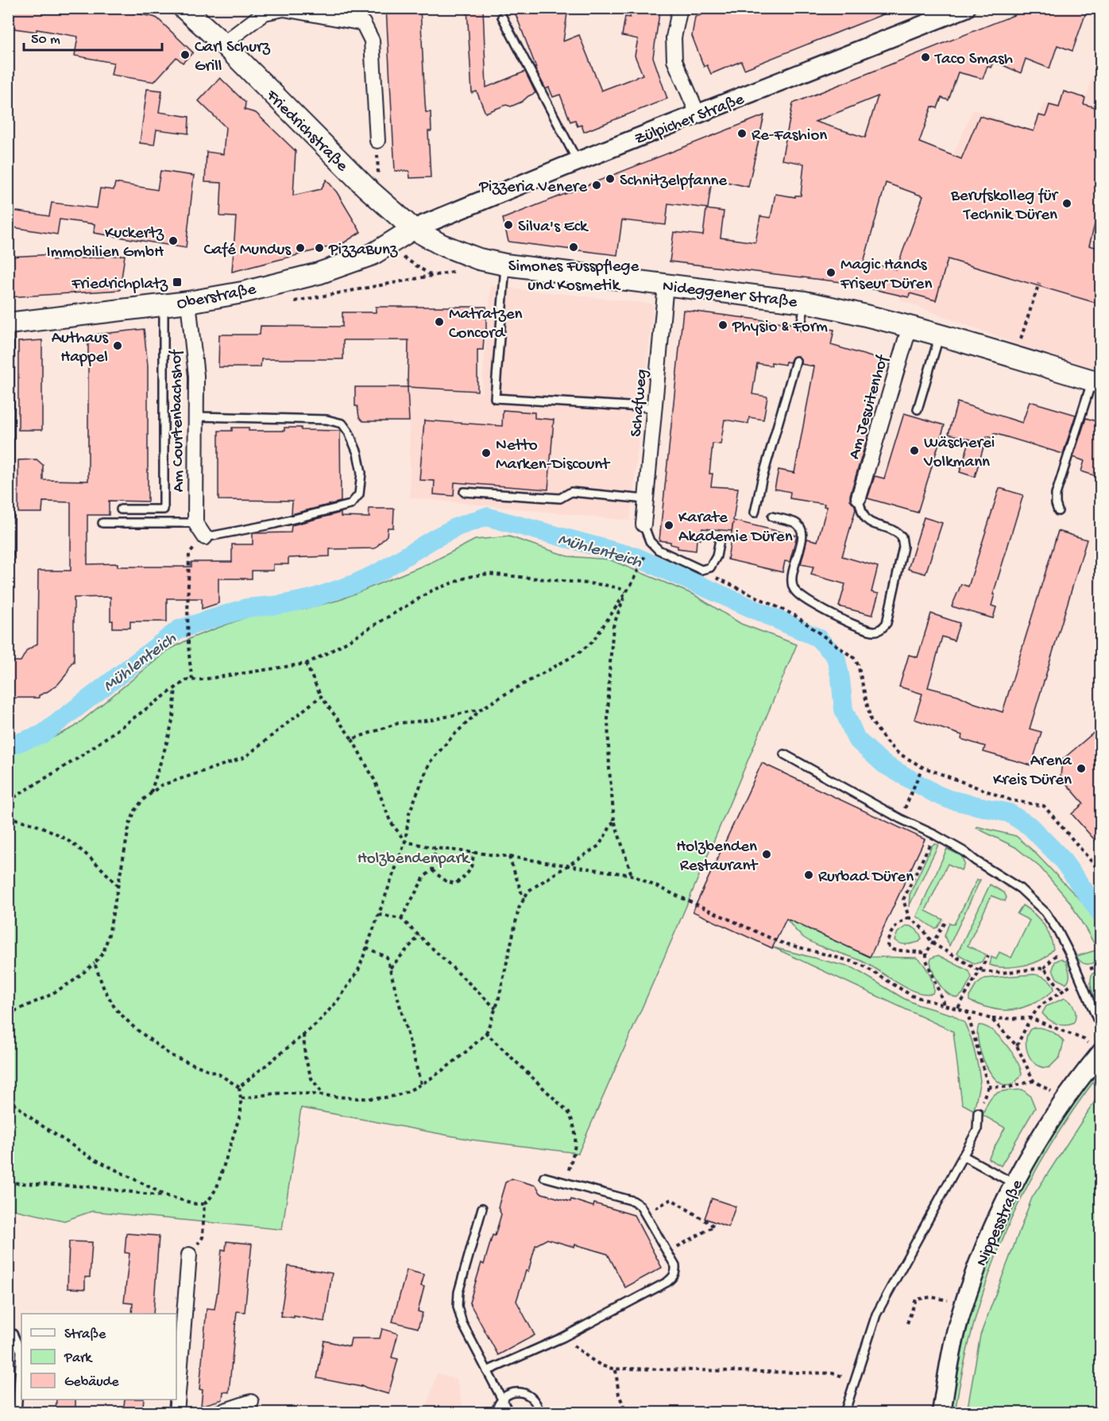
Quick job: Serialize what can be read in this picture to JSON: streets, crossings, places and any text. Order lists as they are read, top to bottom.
{
  "streets": {
    "main road": ["Friedrichstraße", "Nideggener Straße", "Oberstraße"],
    "street": [
      "Zülpicher Straße",
      "Schafweg",
      "Am Jesuitenhof",
      "Am Courtenbachshof",
      "Nippesstraße"
    ]
  },
  "crossings": [
    ["Zülpicher Straße", "Friedrichstraße"],
    ["Zülpicher Straße", "Nideggener Straße"],
    ["Zülpicher Straße", "Oberstraße"],
    ["Friedrichstraße", "Nideggener Straße"],
    ["Friedrichstraße", "Oberstraße"],
    ["Nideggener Straße", "Oberstraße"],
    ["Nideggener Straße", "Schafweg"],
    ["Nideggener Straße", "Am Jesuitenhof"],
    ["Oberstraße", "Am Courtenbachshof"]
  ],
  "water": ["Mühlenteich"],
  "parks": ["Holzbendenpark"],
  "places": {
    "other": [
      "Carl Schurz Grill",
      "Taco Smash",
      "Re-Fashion",
      "Schnitzelpfanne",
      "Pizzeria Venere",
      "Berufskolleg für Technik Düren",
      "Silva's Eck",
      "Kuckertz Immobilien GmbH",
      "Simones Fusspflege und Kosmetik",
      "Café Mundus",
      "PizzaBunz",
      "Magic Hands Friseur Düren",
      "Matratzen Concord",
      "Physio & Form",
      "Authaus Happel",
      "Wäscherei Volkmann",
      "Netto Marken-Discount",
      "Karate Akademie Düren",
      "Arena Kreis Düren",
      "Holzbenden Restaurant",
      "Rurbad Düren"
    ],
    "transit": ["Friedrichplatz"]
  },
  "legend": ["Straße", "Park", "Gebäude"],
  "scale_bar": "50 m"
}
